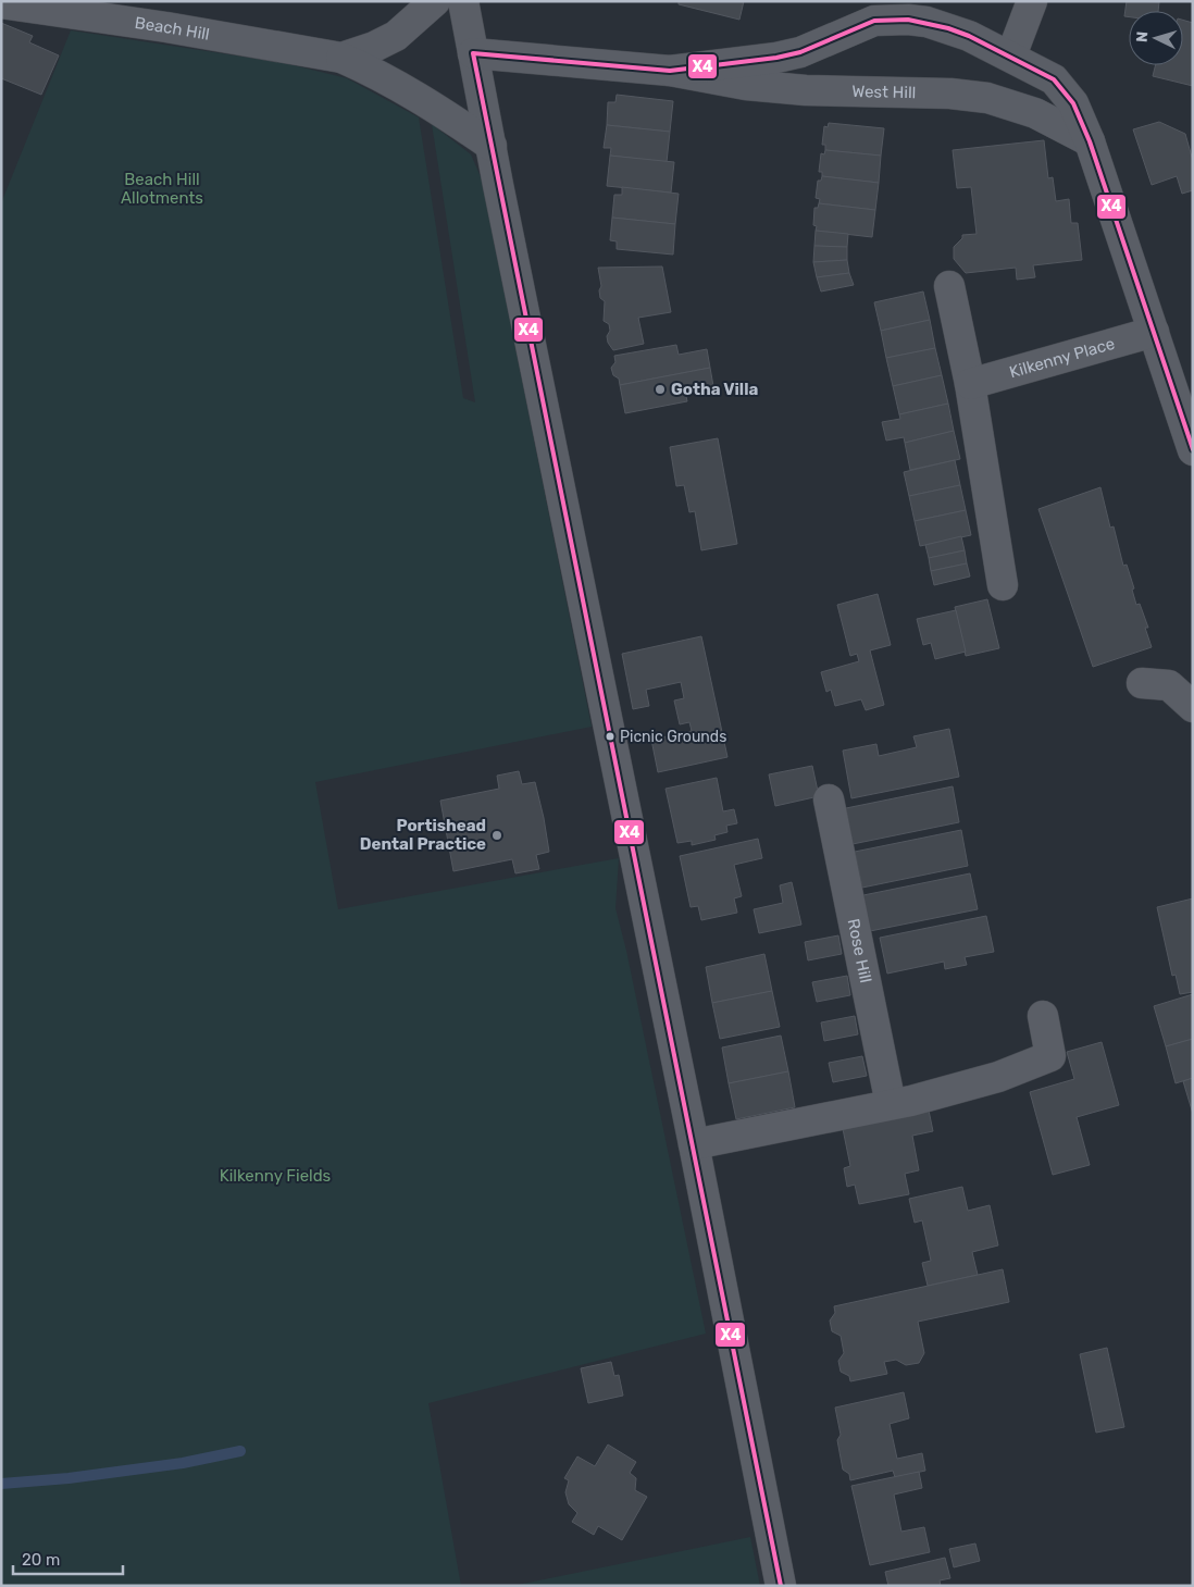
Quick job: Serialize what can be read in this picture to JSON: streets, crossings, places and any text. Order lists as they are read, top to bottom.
{
  "streets": {
    "street": [
      "Beach Hill",
      "West Hill",
      "Kilkenny Place",
      "Rose Hill"
    ]
  },
  "crossings": [
    ["West Hill", "Kilkenny Place"]
  ],
  "parks": ["Beach Hill Allotments", "Kilkenny Fields"],
  "places": ["Gotha Villa", "Picnic Grounds", "Portishead Dental Practice"],
  "lines": ["transit line X4"],
  "scale_bar": "20 m",
  "north": "left"
}
